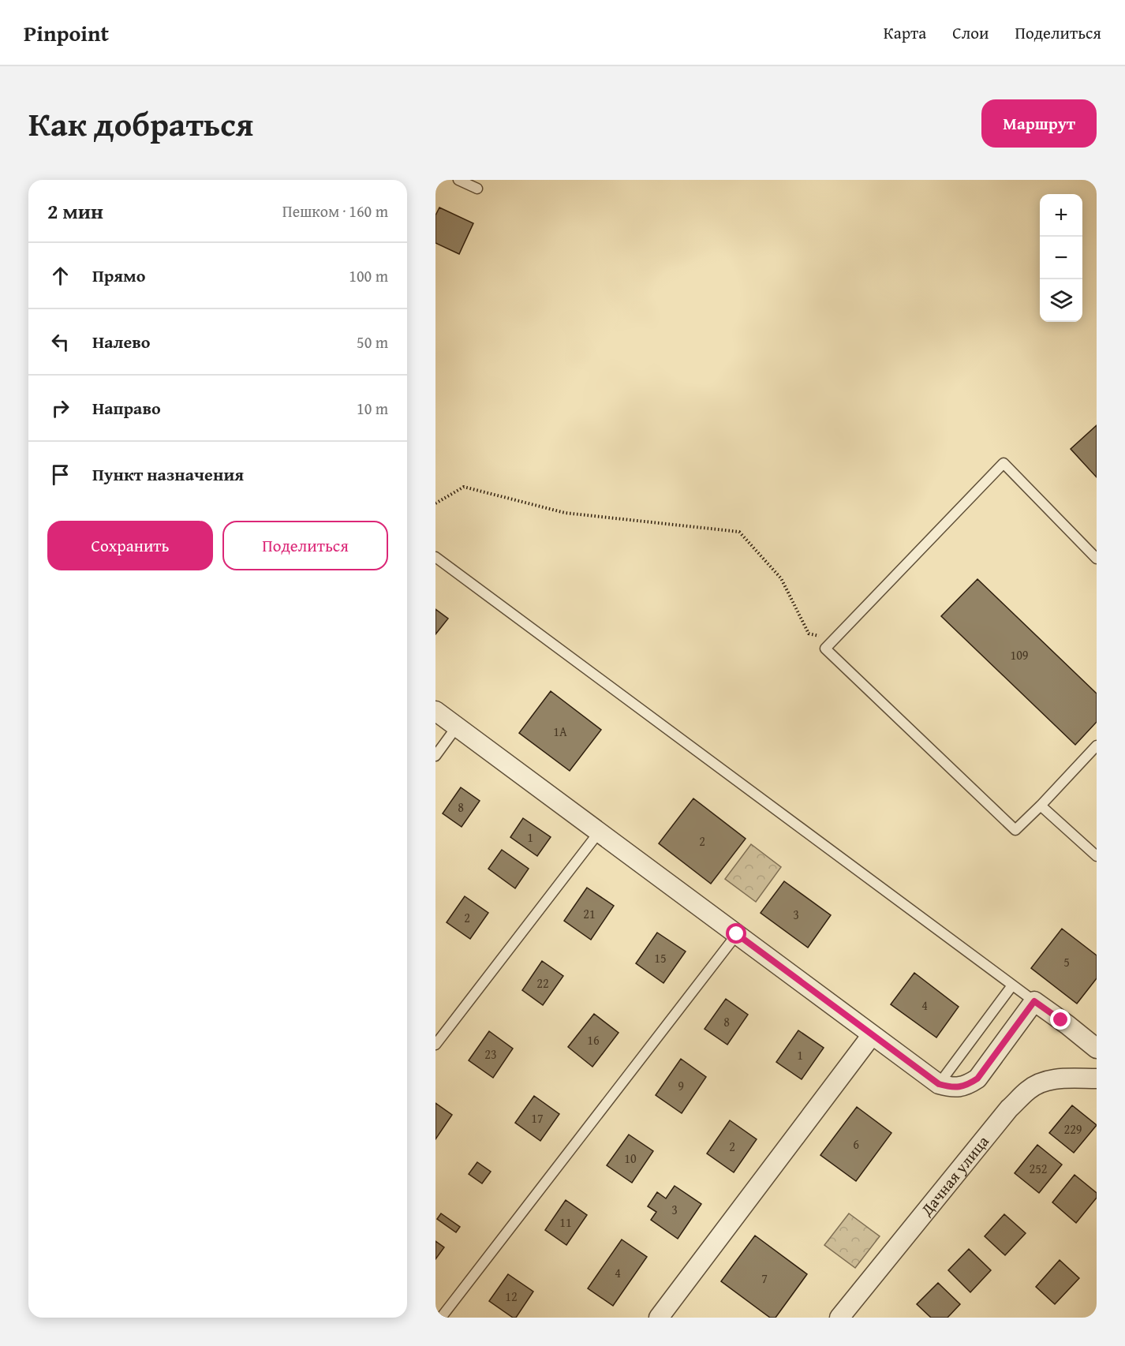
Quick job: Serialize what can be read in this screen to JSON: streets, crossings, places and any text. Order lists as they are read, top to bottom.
{
  "streets": {
    "street": ["Дачная улица"]
  },
  "house_numbers": [
    "109",
    "1А",
    "8",
    "1",
    "2",
    "21",
    "3",
    "2",
    "15",
    "5",
    "22",
    "4",
    "8",
    "16",
    "23",
    "1",
    "9",
    "17",
    "229",
    "6",
    "2",
    "10",
    "252",
    "3",
    "11",
    "4",
    "7",
    "12"
  ],
  "page": {
    "header": "Pinpoint",
    "nav": ["Карта", "Слои", "Поделиться"],
    "title": "Как добраться",
    "buttons": [
      "Маршрут",
      ["Сохранить", "Поделиться"]
    ],
    "heading": ["2 мин", "Пешком · 160 m"],
    "map_buttons": ["+", "−"],
    "list": [
      ["Прямо", "100 m"],
      ["Налево", "50 m"],
      ["Направо", "10 m"],
      "Пункт назначения"
    ]
  }
}
